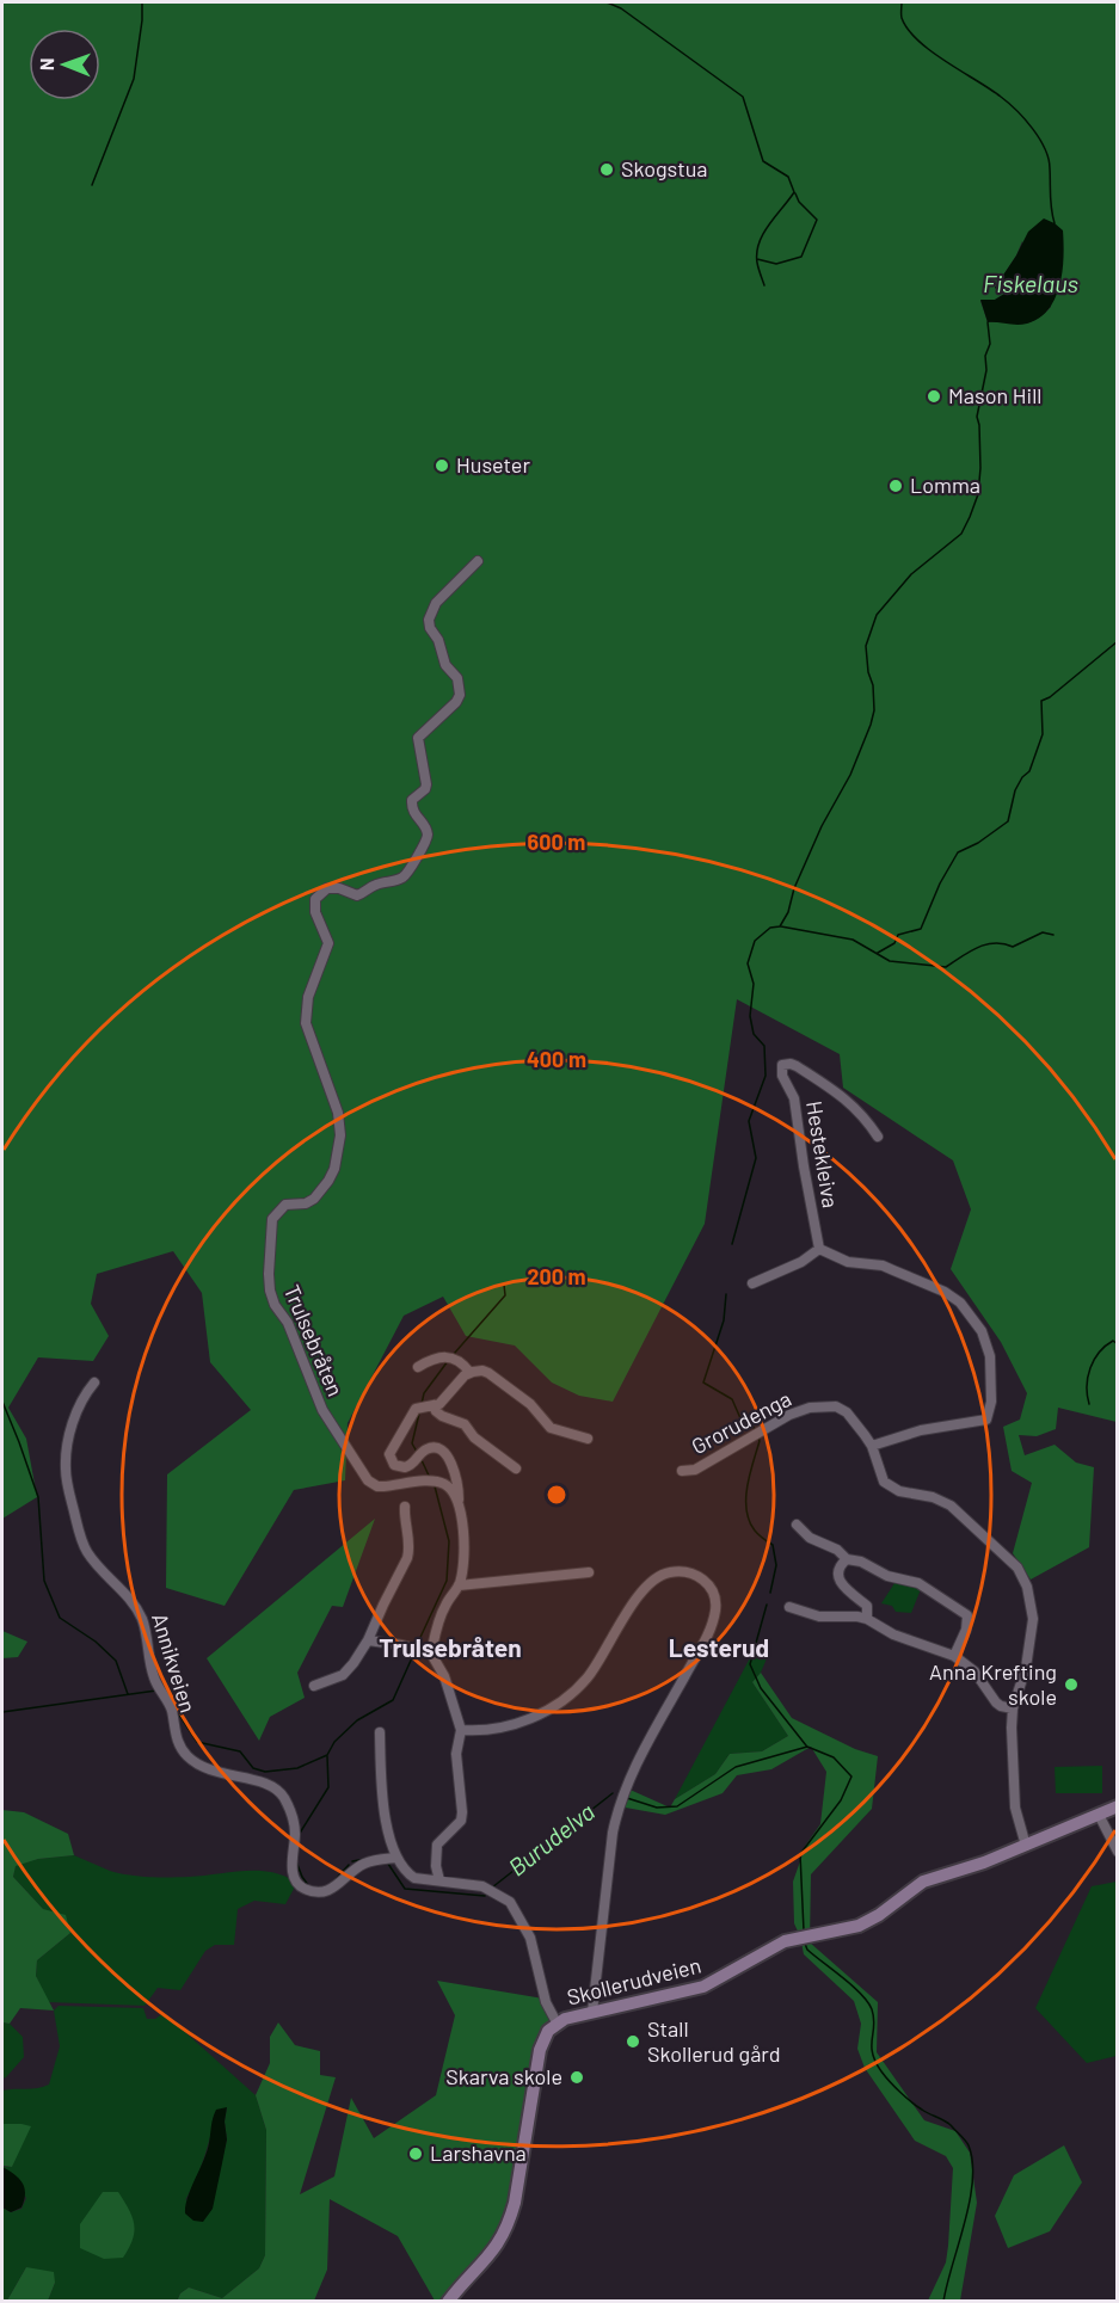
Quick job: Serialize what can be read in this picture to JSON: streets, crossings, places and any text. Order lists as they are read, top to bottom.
{
  "streets": {
    "street": [
      "Hestekleiva",
      "Trulsebråten",
      "Grorudenga",
      "Annikveien",
      "Skollerudveien"
    ]
  },
  "crossings": [
    ["Grorudenga", "Skollerudveien"]
  ],
  "districts": ["Trulsebråten", "Lesterud"],
  "water": ["Fiskelaus", "Burudelva"],
  "places": [
    "Skogstua",
    "Mason Hill",
    "Huseter",
    "Lomma",
    "Anna Krefting skole",
    "Stall Skollerud gård",
    "Skarva skole",
    "Larshavna"
  ],
  "north": "left",
  "rings": ["600 m", "400 m", "200 m"]
}
